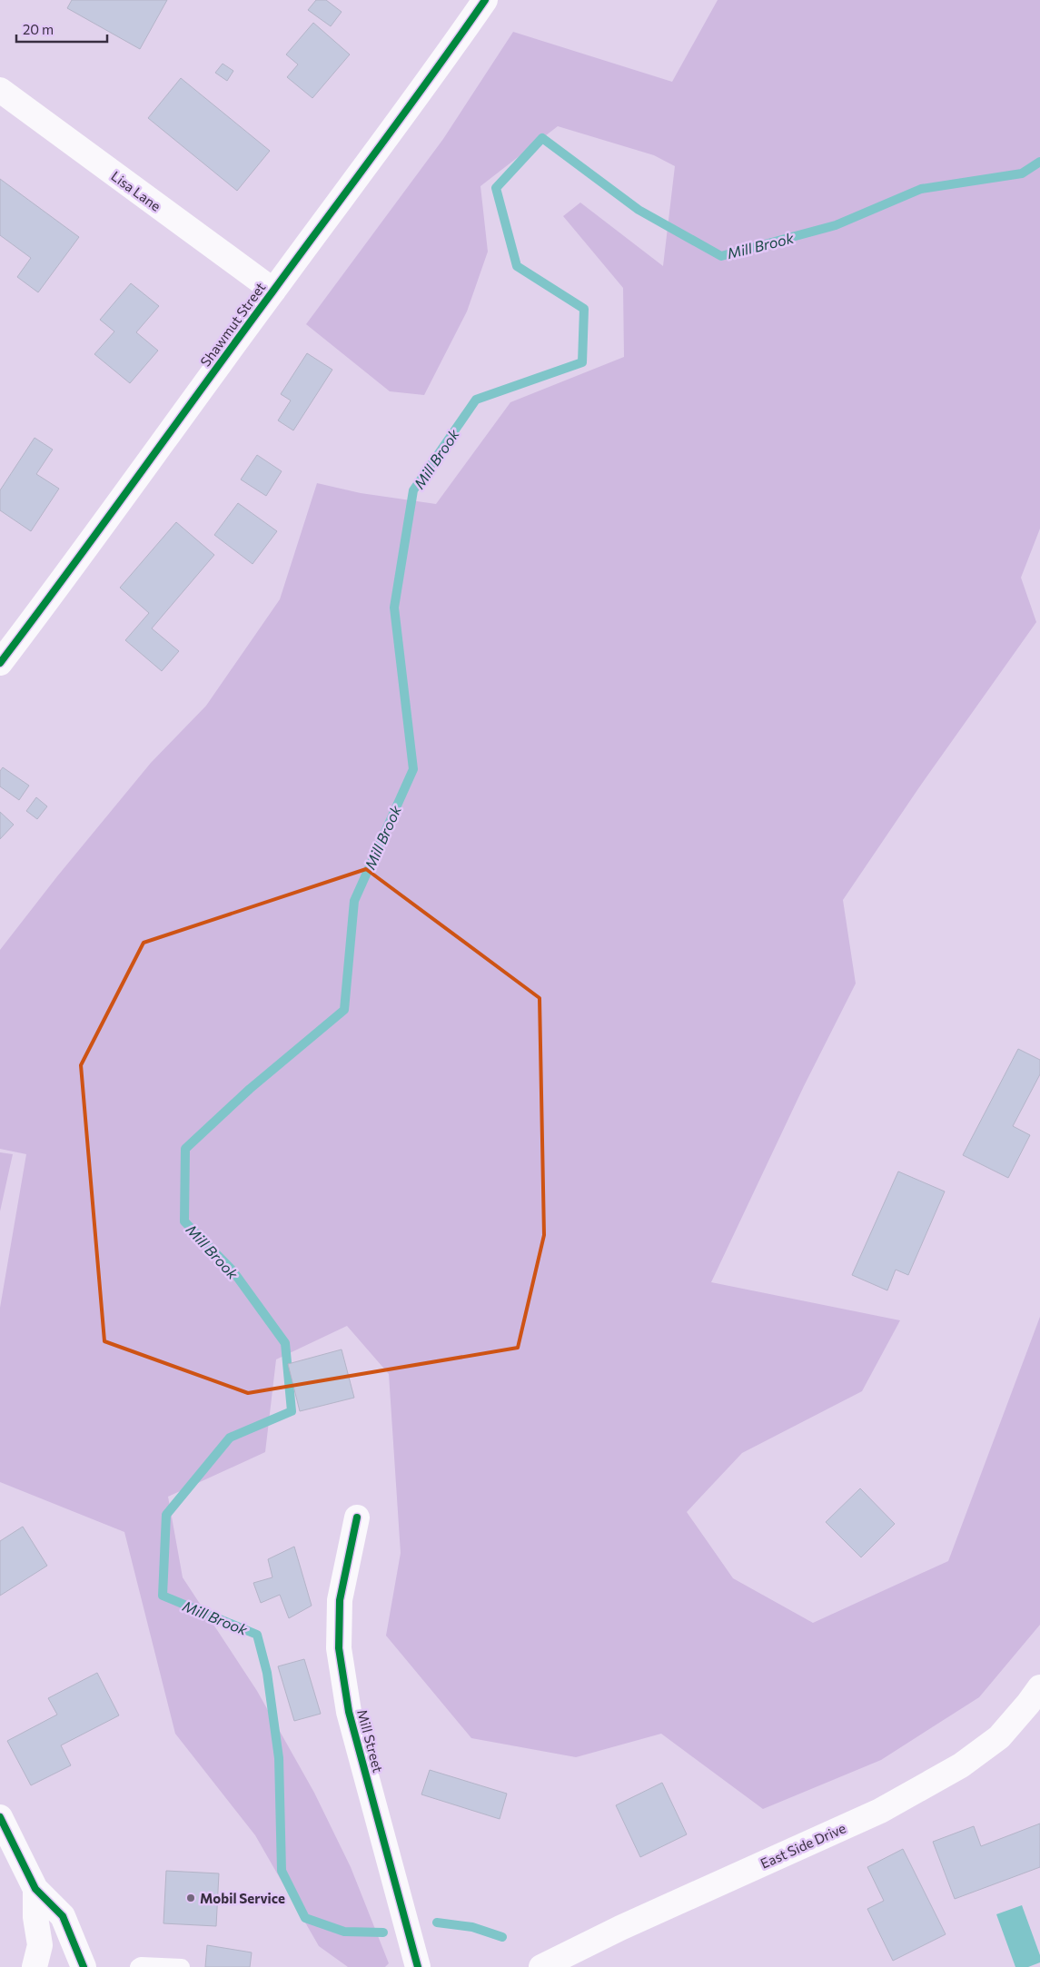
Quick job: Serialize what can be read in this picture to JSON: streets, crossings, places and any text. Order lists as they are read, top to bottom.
{
  "streets": {
    "street": [
      "Lisa Lane",
      "Shawmut Street",
      "Mill Street",
      "East Side Drive"
    ]
  },
  "crossings": [
    ["Lisa Lane", "Shawmut Street"]
  ],
  "water": ["Mill Brook"],
  "places": ["Mobil Service"],
  "scale_bar": "20 m"
}
